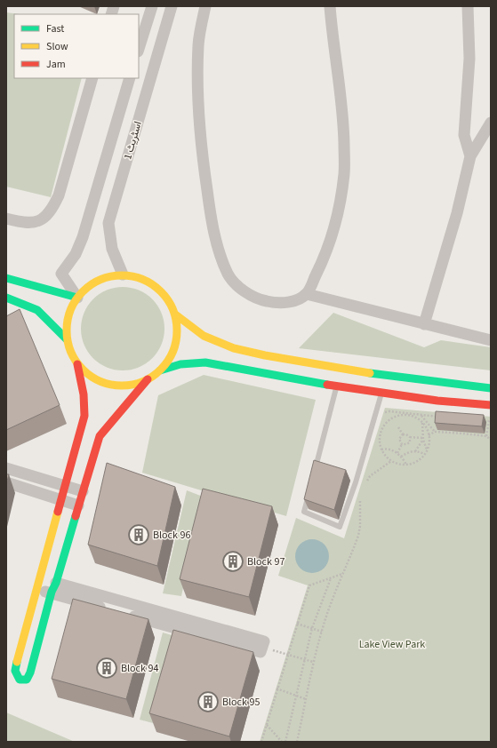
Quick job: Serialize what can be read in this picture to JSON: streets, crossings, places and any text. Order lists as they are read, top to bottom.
{
  "streets": {
    "street": ["اسٹریٹ 1"]
  },
  "parks": ["Lake View Park"],
  "places": {
    "building": [
      "Block 96",
      "Block 97",
      "Block 94",
      "Block 95"
    ]
  },
  "legend": ["Fast", "Slow", "Jam"]
}
